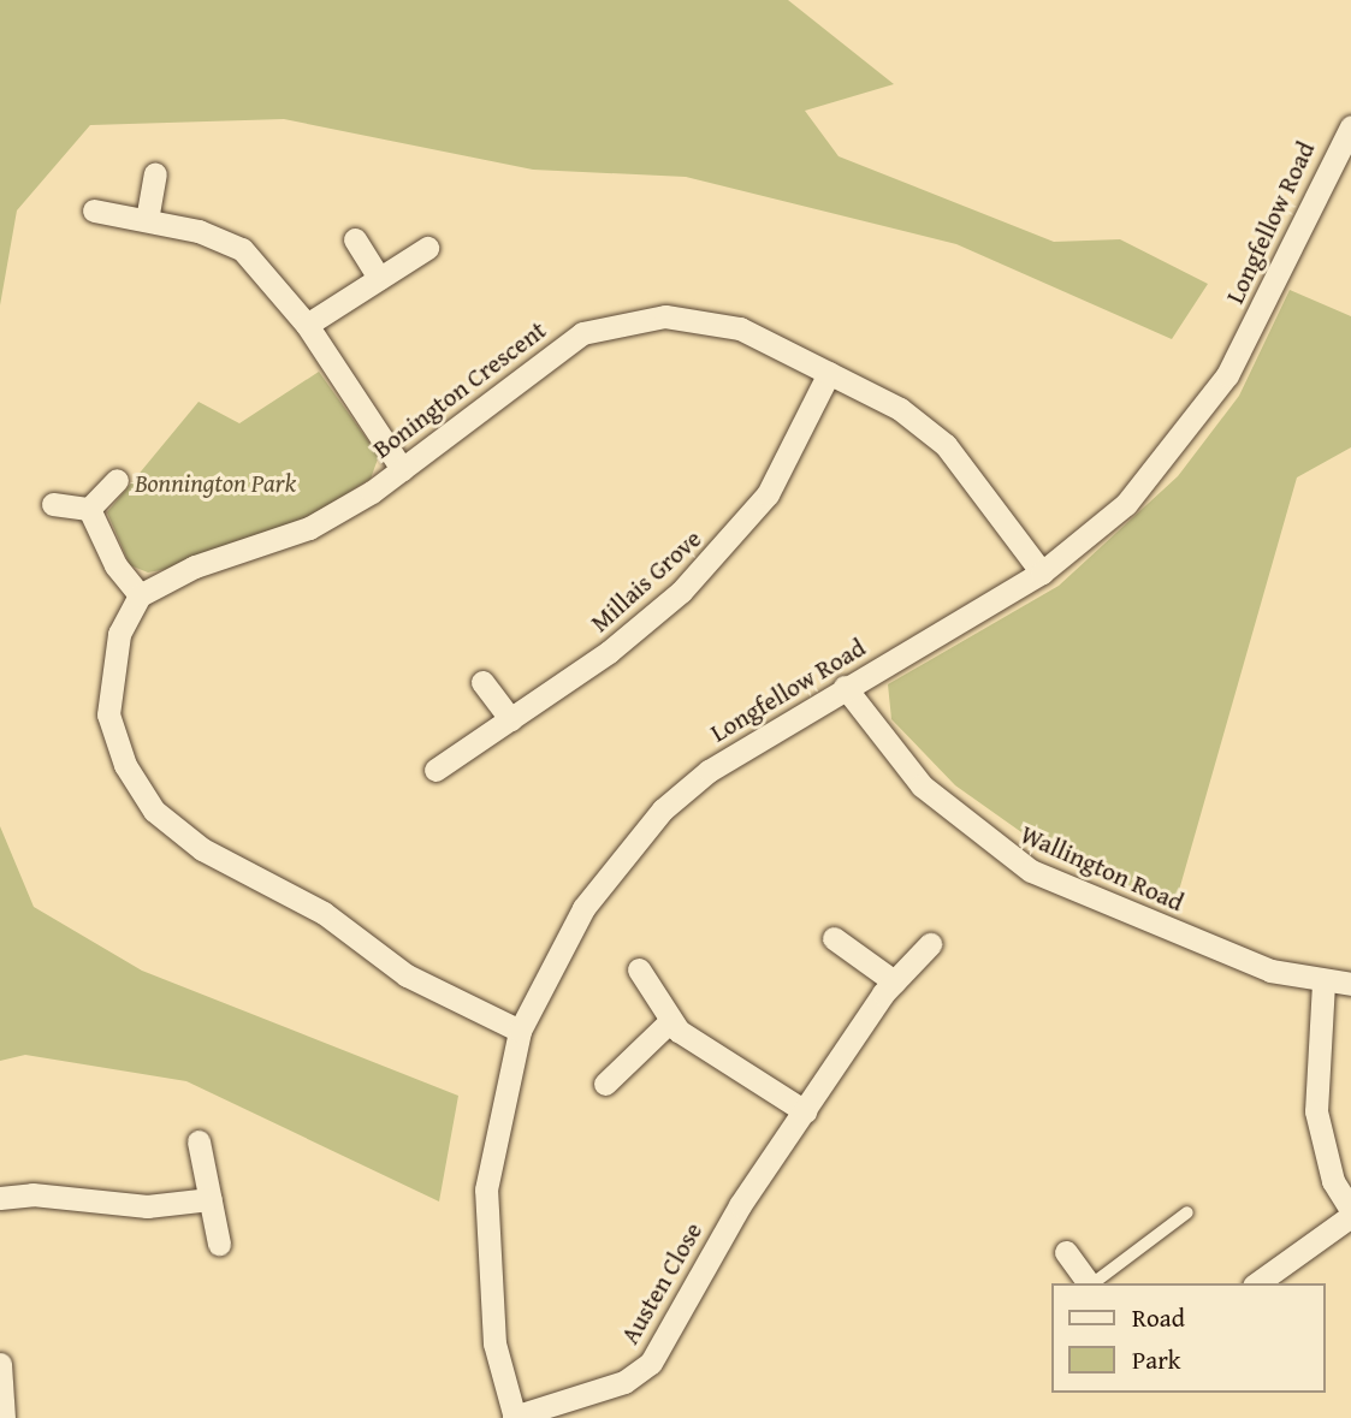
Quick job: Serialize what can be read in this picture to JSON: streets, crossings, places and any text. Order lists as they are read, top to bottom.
{
  "streets": {
    "street": [
      "Longfellow Road",
      "Bonington Crescent",
      "Millais Grove",
      "Wallington Road",
      "Austen Close"
    ]
  },
  "crossings": [
    ["Longfellow Road", "Bonington Crescent"],
    ["Longfellow Road", "Wallington Road"],
    ["Longfellow Road", "Austen Close"],
    ["Bonington Crescent", "Millais Grove"]
  ],
  "parks": ["Bonnington Park"],
  "legend": ["Road", "Park"]
}
